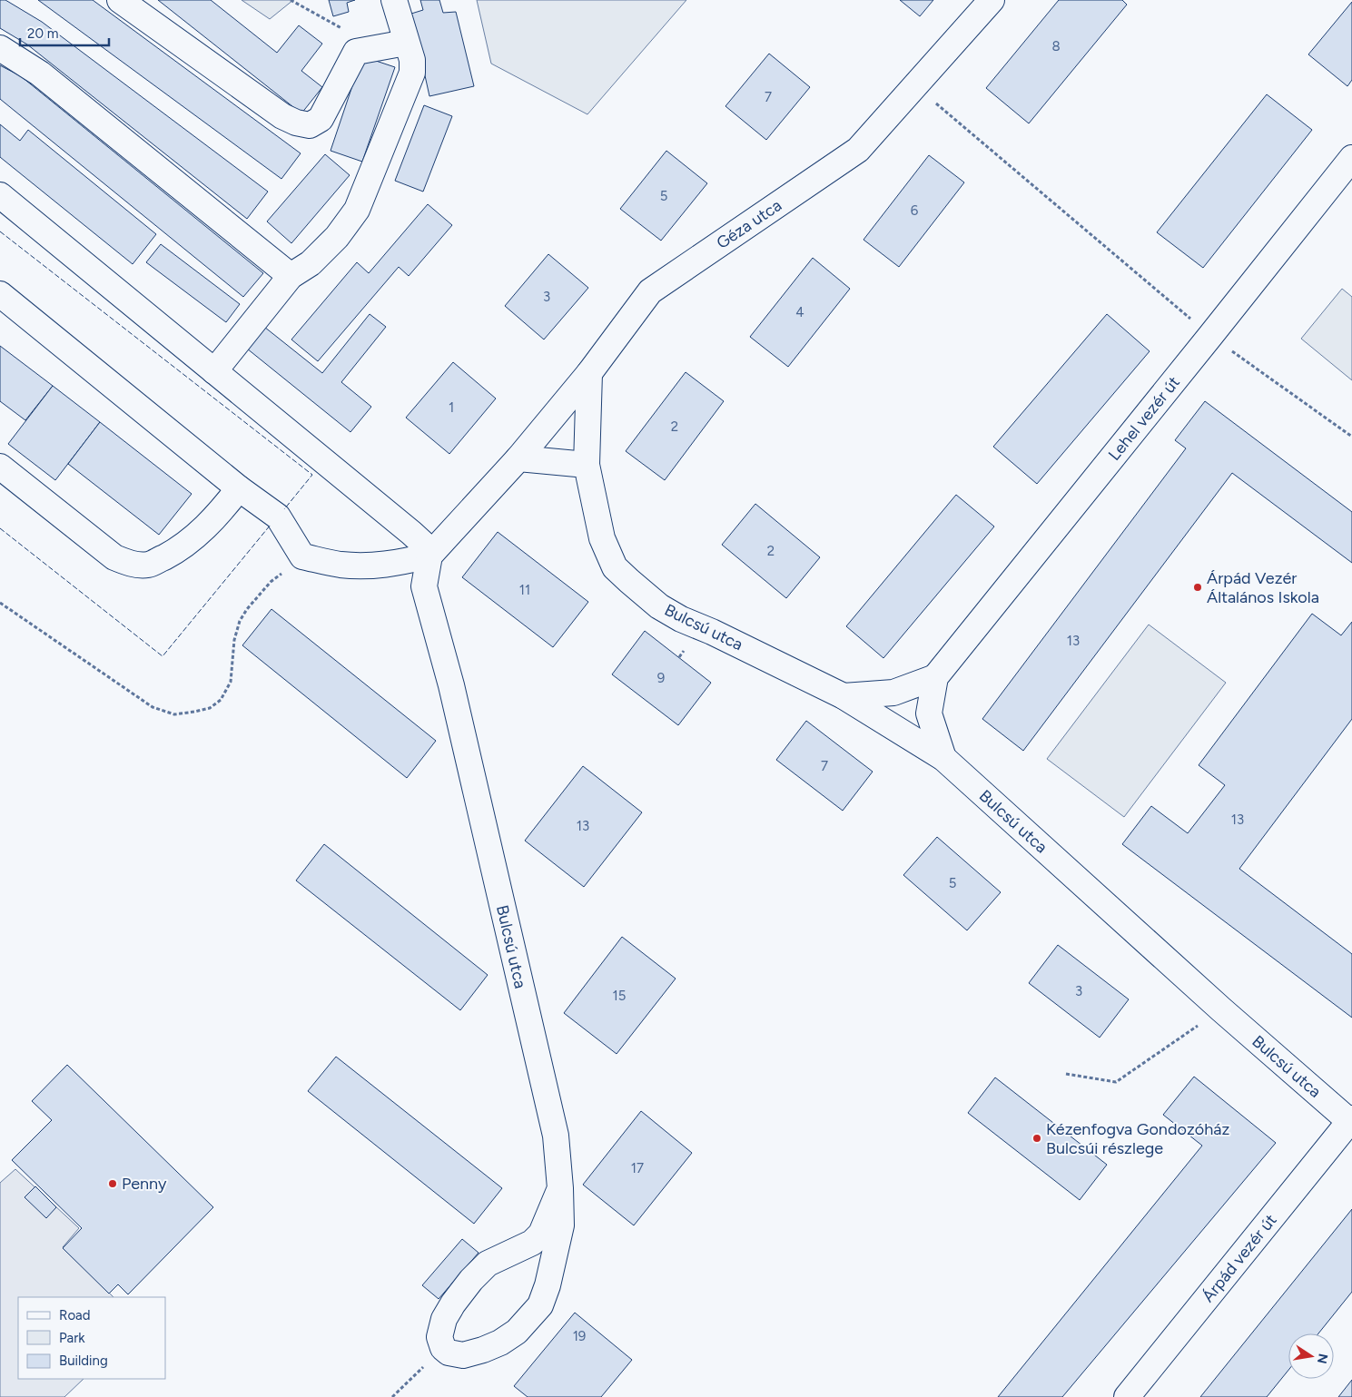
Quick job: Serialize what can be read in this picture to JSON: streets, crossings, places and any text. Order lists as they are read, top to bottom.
{
  "streets": {
    "street": [
      "Géza utca",
      "Lehel vezér út",
      "Bulcsú utca",
      "Árpád vezér út"
    ]
  },
  "crossings": [
    ["Géza utca", "Bulcsú utca"],
    ["Bulcsú utca", "Árpád vezér út"]
  ],
  "places": ["Árpád Vezér Általános Iskola", "Kézenfogva Gondozóház Bulcsúi részlege", "Penny"],
  "house_numbers": [
    "8",
    "7",
    "5",
    "6",
    "3",
    "4",
    "1",
    "2",
    "2",
    "11",
    "13",
    "9",
    "7",
    "13",
    "13",
    "5",
    "3",
    "15",
    "17",
    "19"
  ],
  "legend": ["Road", "Park", "Building"],
  "scale_bar": "20 m",
  "north": "right"
}
